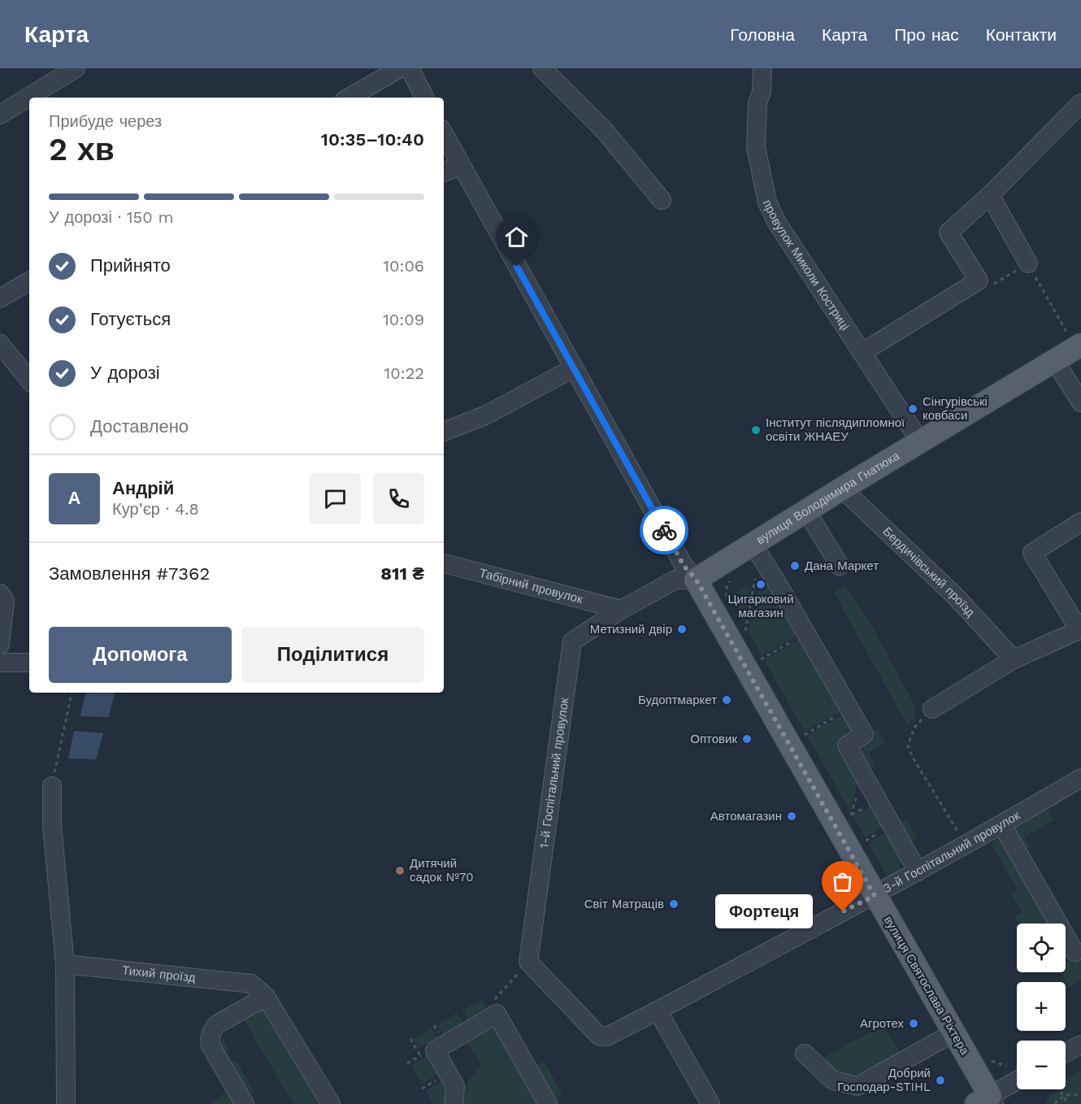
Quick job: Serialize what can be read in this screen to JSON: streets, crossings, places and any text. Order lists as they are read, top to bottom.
{
  "streets": {
    "main road": ["вулиця Володимира Гнатюка", "вулиця Святослава Ріхтера"],
    "street": [
      "провулок Миколи Костриці",
      "Бердичівський проїзд",
      "Табірний провулок",
      "1-й Госпітальний провулок",
      "3-й Госпітальний провулок",
      "Тихий проїзд"
    ]
  },
  "crossings": [
    ["провулок Миколи Костриці", "вулиця Володимира Гнатюка"],
    ["вулиця Володимира Гнатюка", "Бердичівський проїзд"],
    ["вулиця Володимира Гнатюка", "Табірний провулок"],
    ["вулиця Володимира Гнатюка", "1-й Госпітальний провулок"],
    ["вулиця Володимира Гнатюка", "вулиця Святослава Ріхтера"],
    ["Табірний провулок", "1-й Госпітальний провулок"],
    ["1-й Госпітальний провулок", "3-й Госпітальний провулок"],
    ["3-й Госпітальний провулок", "вулиця Святослава Ріхтера"]
  ],
  "places": [
    "Сінгурівські ковбаси",
    "Інститут післядипломної освіти ЖНАЕУ",
    "Дана Маркет",
    "Цигарковий магазин",
    "Метизний двір",
    "Будоптмаркет",
    "Оптовик",
    "Автомагазин",
    "Дитячий садок №70",
    "Світ Матраців",
    "Фортеця",
    "Агротех",
    "Добрий Господар-STIHL"
  ],
  "page": {
    "header": "Карта",
    "nav": [
      "Головна",
      "Карта",
      "Про нас",
      "Контакти"
    ],
    "heading": ["2 хв", "Прибуде через", "10:35–10:40"],
    "panel": [
      "Андрій",
      "Кур’єр · 4.8",
      "Замовлення #7362",
      "811 ₴"
    ],
    "bar": "У дорозі · 150 m",
    "list": [
      ["Прийнято", "10:06"],
      ["Готується", "10:09"],
      ["У дорозі", "10:22"],
      "Доставлено"
    ],
    "round": "А",
    "buttons": ["Допомога", "Поділитися"],
    "bubble": "Фортеця",
    "map_buttons": ["+", "−"]
  }
}
